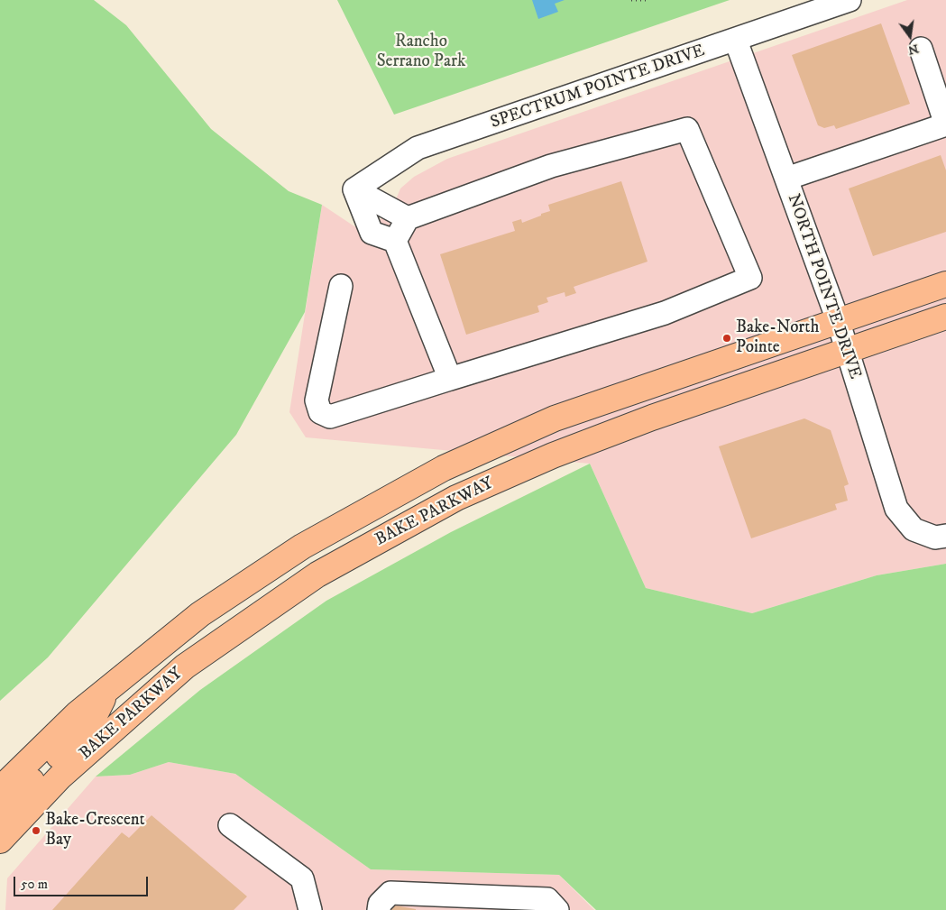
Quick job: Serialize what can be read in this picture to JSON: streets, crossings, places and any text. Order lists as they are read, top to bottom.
{
  "streets": {
    "main road": ["BAKE PARKWAY"],
    "street": ["SPECTRUM POINTE DRIVE", "NORTH POINTE DRIVE"]
  },
  "crossings": [
    ["SPECTRUM POINTE DRIVE", "NORTH POINTE DRIVE"],
    ["NORTH POINTE DRIVE", "BAKE PARKWAY"]
  ],
  "parks": ["Rancho Serrano Park"],
  "places": ["Bake-North Pointe", "Bake-Crescent Bay"],
  "scale_bar": "50 m",
  "north": "bottom"
}
